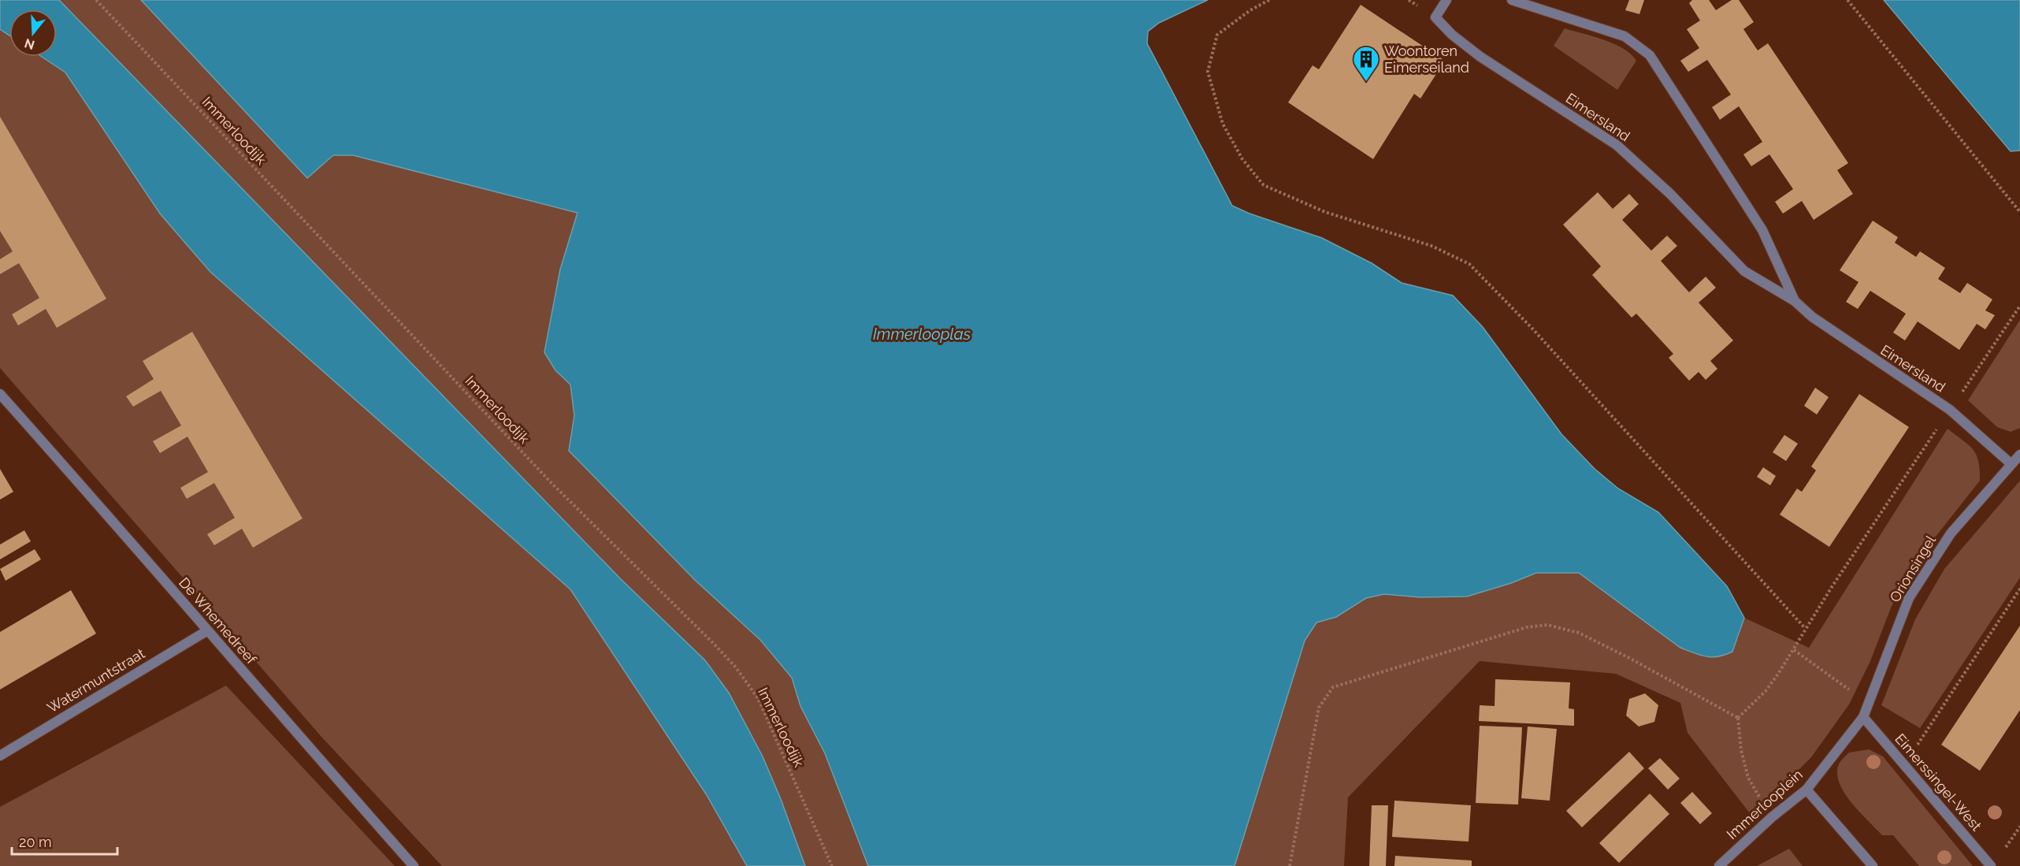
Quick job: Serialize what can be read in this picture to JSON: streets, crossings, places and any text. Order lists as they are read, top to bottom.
{
  "streets": {
    "street": [
      "Eimersland",
      "Orionsingel",
      "De Whemedreef",
      "Watermuntstraat",
      "Eimerssingel-West",
      "Immerlooplein"
    ],
    "path": ["Immerloodijk"]
  },
  "crossings": [
    ["Eimersland", "Orionsingel"],
    ["Orionsingel", "Eimerssingel-West"],
    ["Orionsingel", "Immerlooplein"],
    ["De Whemedreef", "Watermuntstraat"],
    ["Eimerssingel-West", "Immerlooplein"]
  ],
  "water": ["Immerlooplas"],
  "places": {
    "building": ["Woontoren Eimerseiland"]
  },
  "scale_bar": "20 m",
  "north": "bottom"
}
